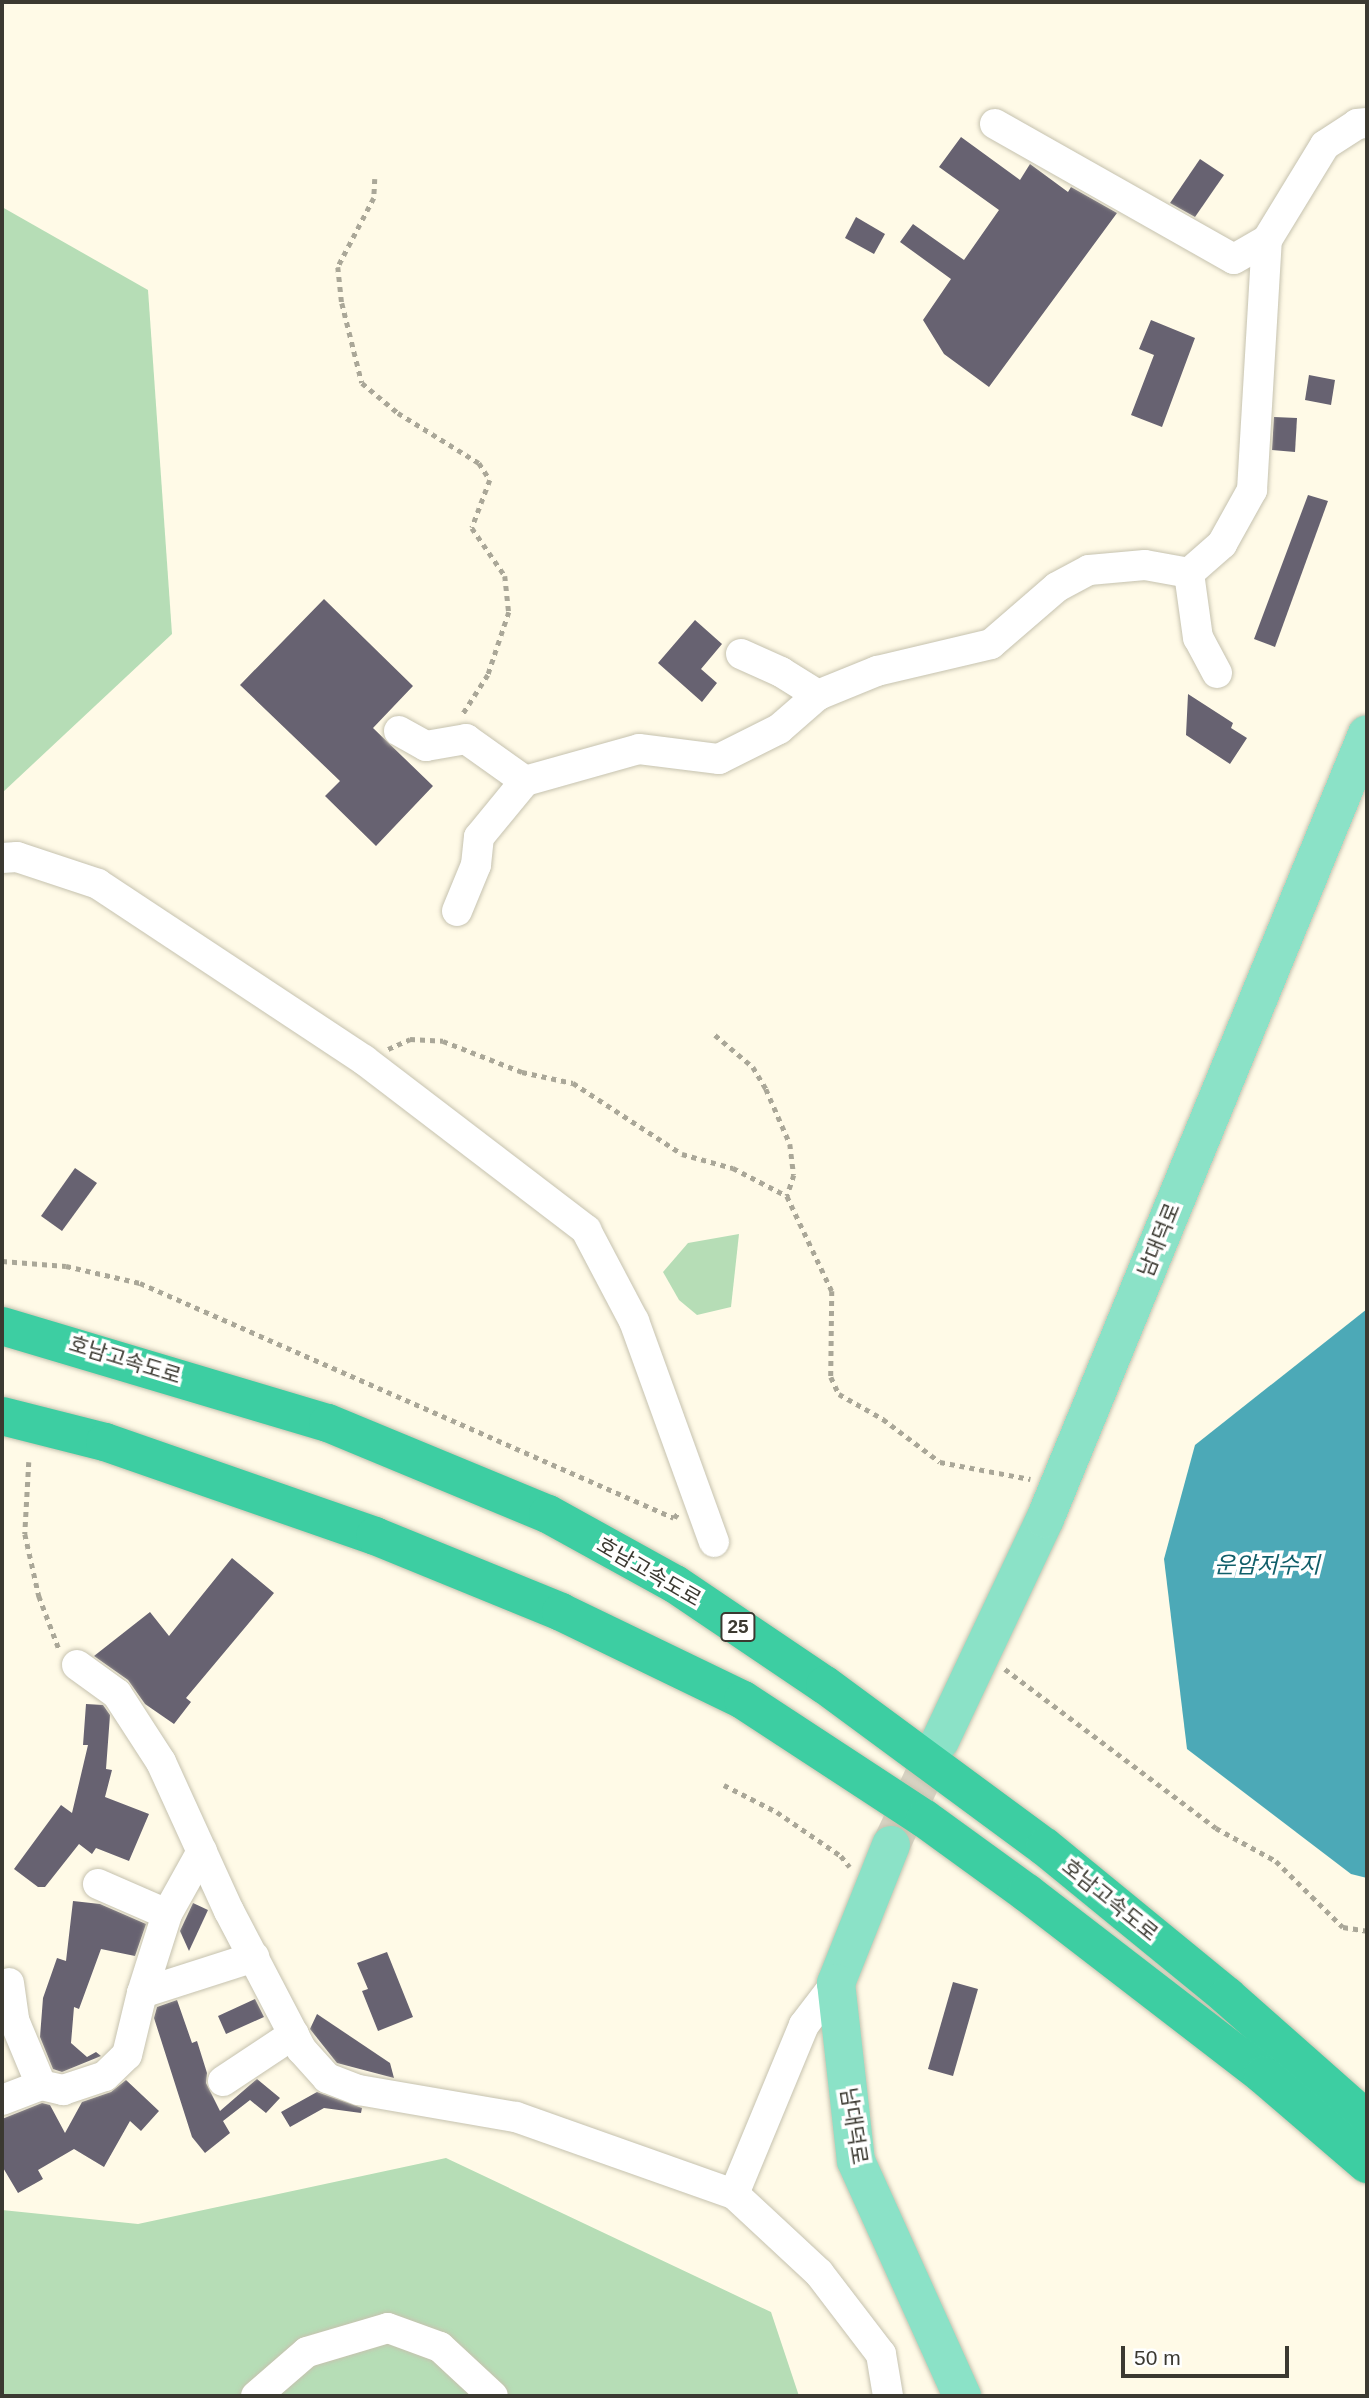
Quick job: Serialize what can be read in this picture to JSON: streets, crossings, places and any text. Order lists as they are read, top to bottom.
{
  "streets": {
    "highway": ["호남고속도로", "25"],
    "main road": ["남대덕로"]
  },
  "water": ["운암저수지"],
  "scale_bar": "50 m"
}
